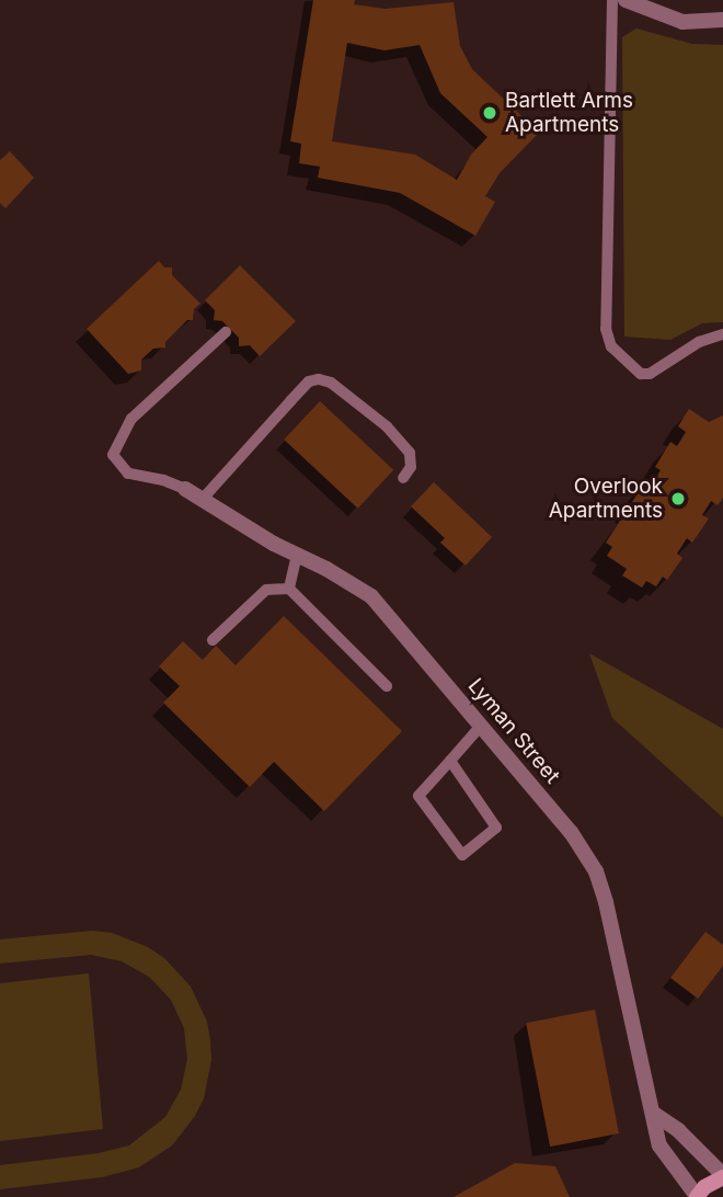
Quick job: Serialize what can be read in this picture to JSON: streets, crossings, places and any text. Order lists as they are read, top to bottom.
{
  "streets": {
    "street": ["Lyman Street"]
  },
  "places": ["Bartlett Arms Apartments", "Overlook Apartments"]
}
